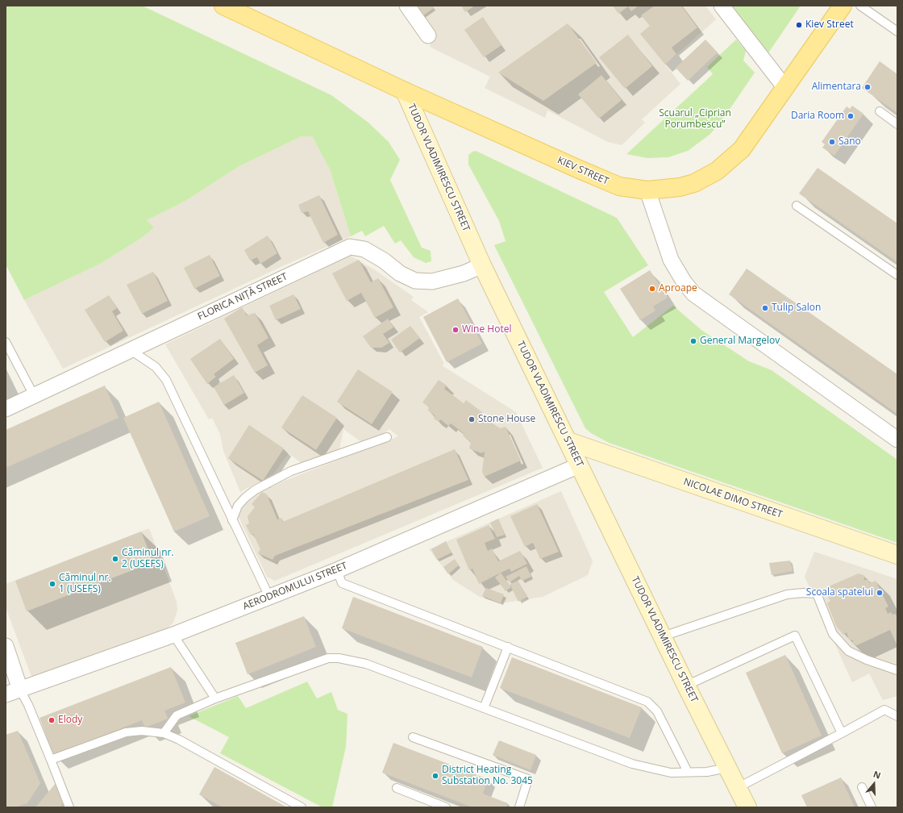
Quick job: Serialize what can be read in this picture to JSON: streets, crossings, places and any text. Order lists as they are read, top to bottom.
{
  "streets": {
    "main road": ["TUDOR VLADIMIRESCU STREET", "KIEV STREET", "NICOLAE DIMO STREET"],
    "street": ["FLORICA NIȚĂ STREET", "AERODROMULUI STREET"]
  },
  "crossings": [
    ["TUDOR VLADIMIRESCU STREET", "KIEV STREET"],
    ["TUDOR VLADIMIRESCU STREET", "FLORICA NIȚĂ STREET"],
    ["TUDOR VLADIMIRESCU STREET", "NICOLAE DIMO STREET"],
    ["TUDOR VLADIMIRESCU STREET", "AERODROMULUI STREET"]
  ],
  "parks": ["Scuarul „Ciprian Porumbescu”"],
  "places": [
    "Kiev Street",
    "Alimentara",
    "Daria Room",
    "Sano",
    "Aproape",
    "Tulip Salon",
    "Wine Hotel",
    "General Margelov",
    "Stone House",
    "Căminul nr. 2 (USEFS)",
    "Căminul nr. 1 (USEFS)",
    "Scoala spatelui",
    "Elody",
    "District Heating Substation No. 3045"
  ],
  "north": "top"
}
